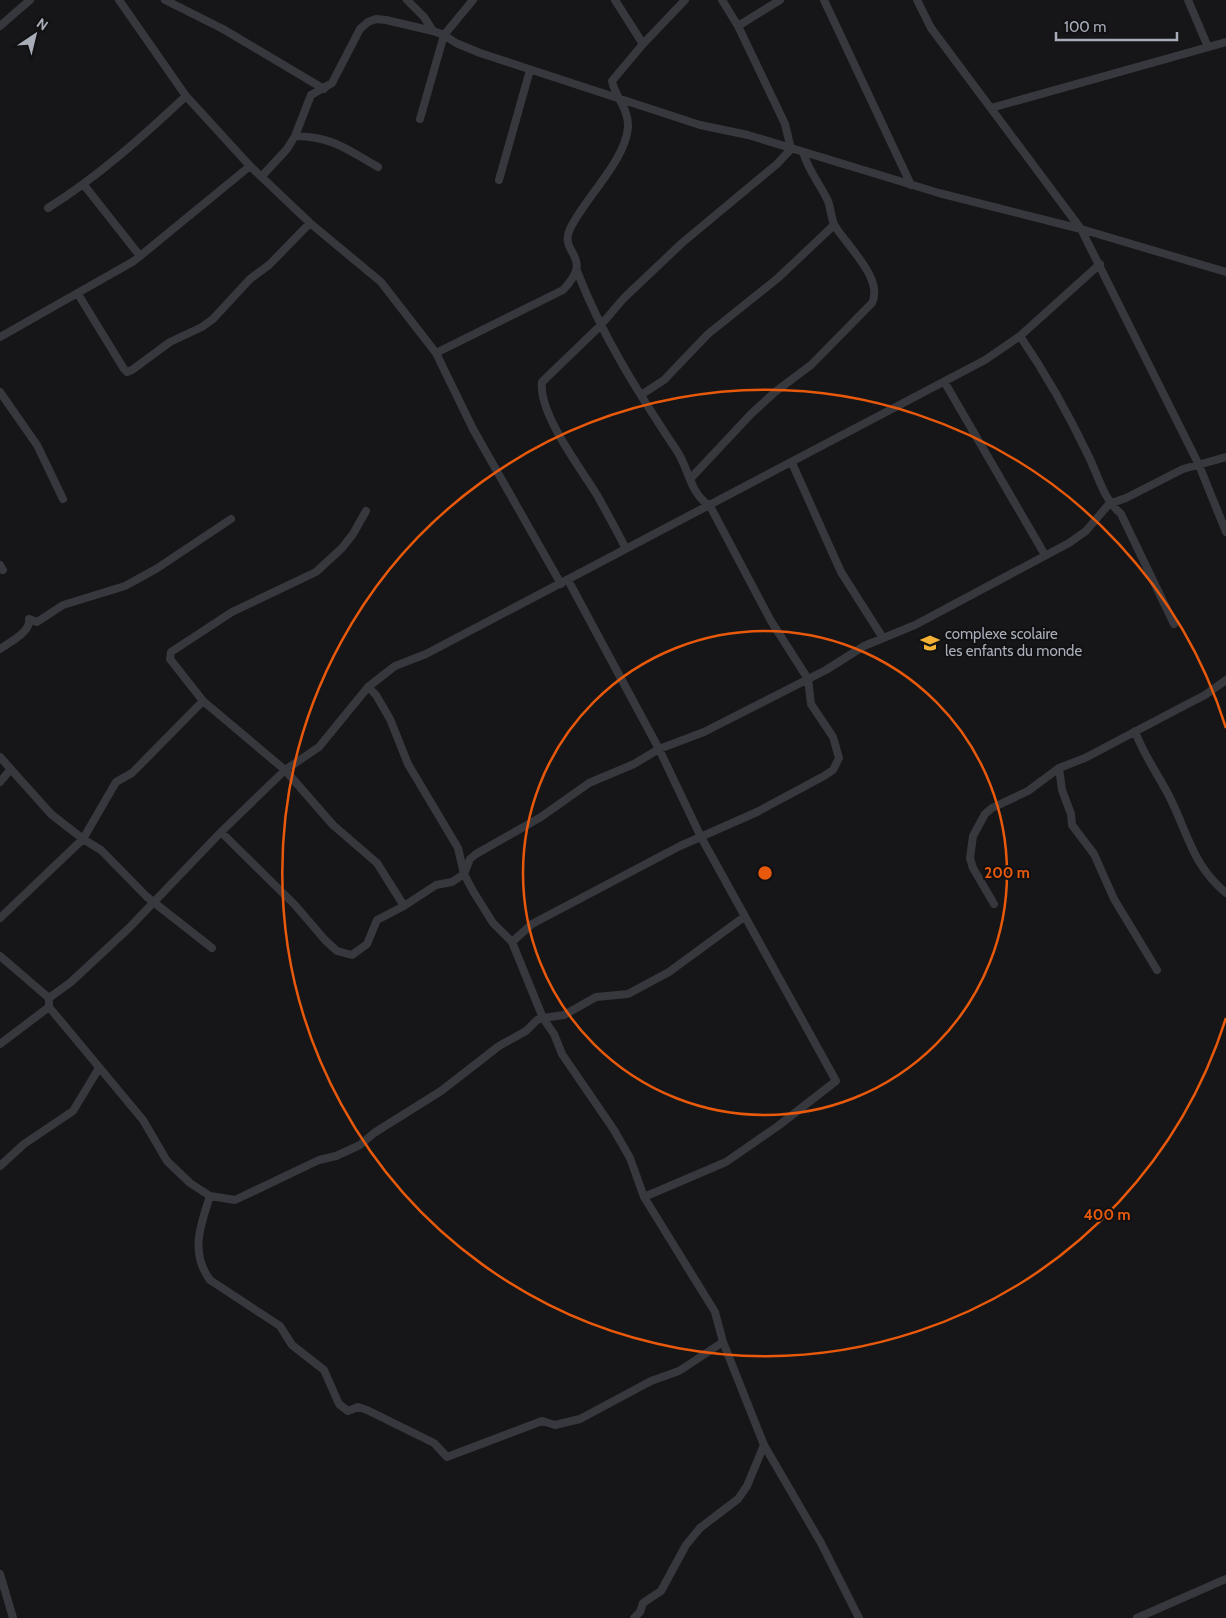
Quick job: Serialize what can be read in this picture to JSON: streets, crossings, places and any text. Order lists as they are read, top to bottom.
{
  "places": {
    "school or university": ["complexe scolaire les enfants du monde"]
  },
  "scale_bar": "100 m",
  "north": "top right",
  "rings": ["200 m", "400 m"]
}
